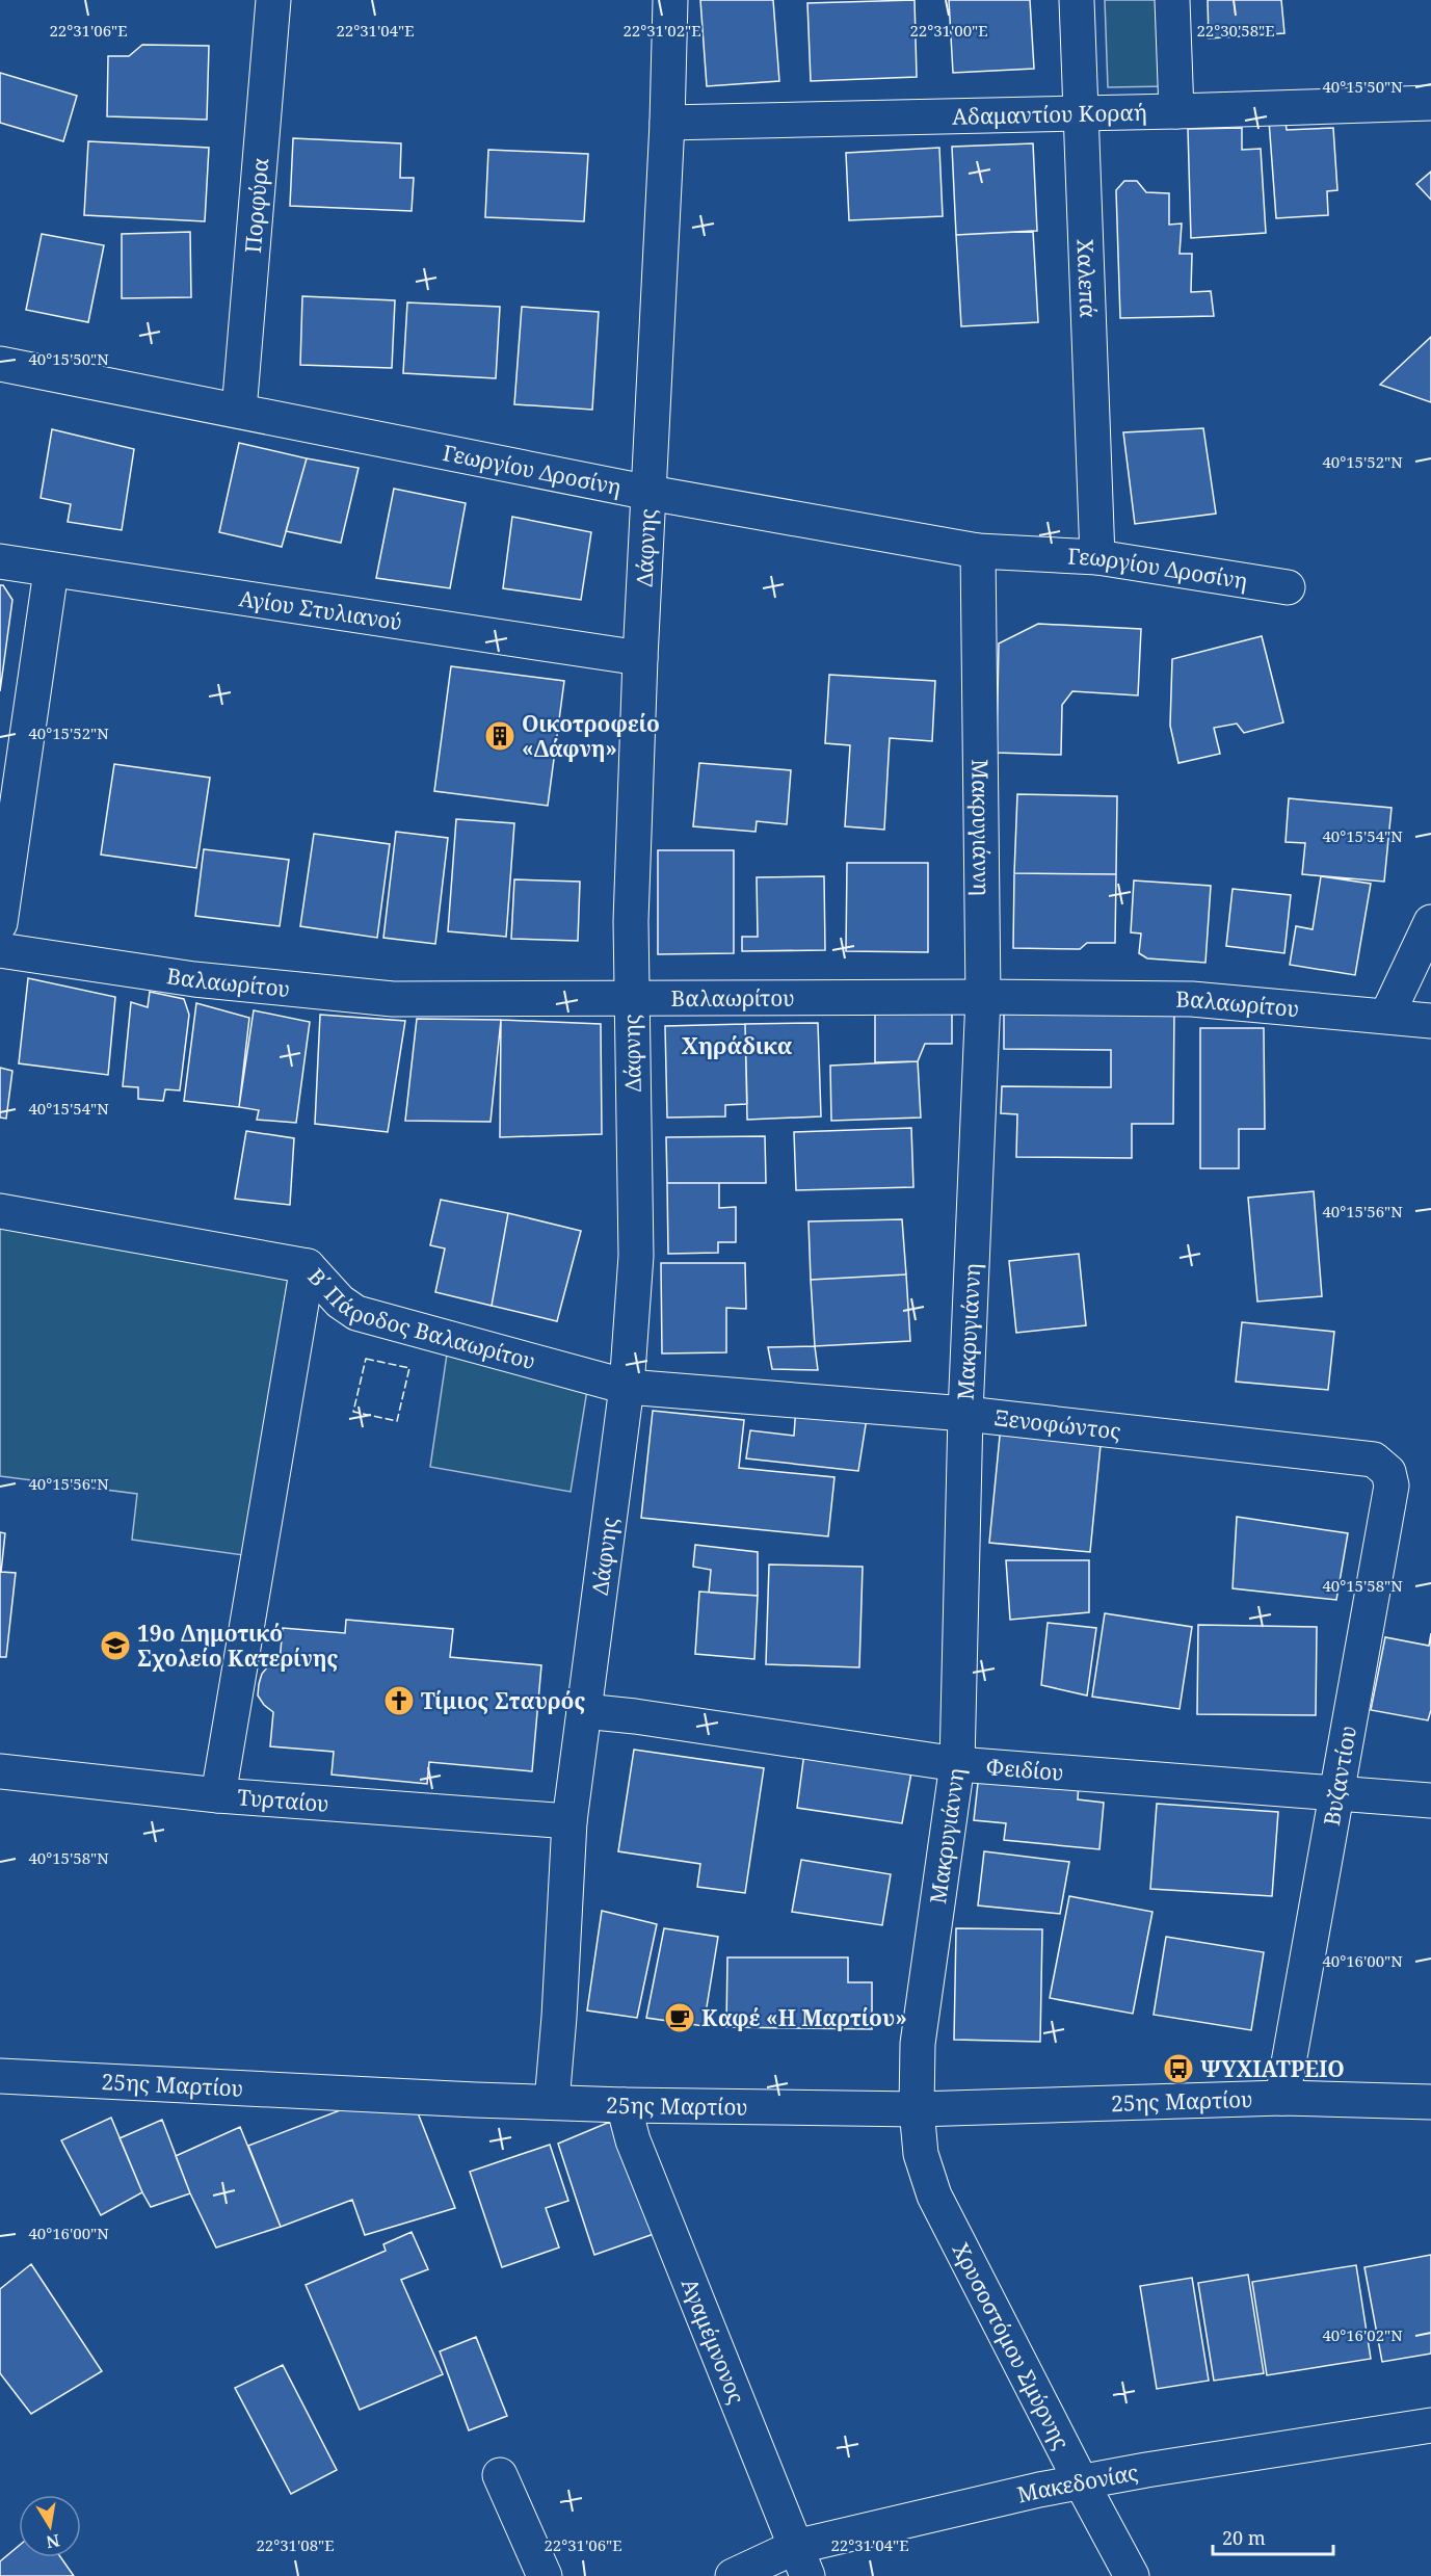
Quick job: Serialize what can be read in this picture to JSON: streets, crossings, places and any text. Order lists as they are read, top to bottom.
{
  "streets": {
    "street": [
      "Αδαμαντίου Κοραή",
      "Πορφύρα",
      "Χαλεπά",
      "Γεωργίου Δροσίνη",
      "Δάφνης",
      "Αγίου Στυλιανού",
      "Μακρυγιάννη",
      "Βαλαωρίτου",
      "Β΄ Πάροδος Βαλαωρίτου",
      "Ξενοφώντος",
      "Φειδίου",
      "Βυζαντίου",
      "Τυρταίου",
      "25ης Μαρτίου",
      "Αγαμέμνονος",
      "Χρυσοστόμου Σμύρνης",
      "Μακεδονίας"
    ]
  },
  "crossings": [
    ["Αδαμαντίου Κοραή", "Χαλεπά"],
    ["Αδαμαντίου Κοραή", "Δάφνης"],
    ["Πορφύρα", "Γεωργίου Δροσίνη"],
    ["Χαλεπά", "Γεωργίου Δροσίνη"],
    ["Γεωργίου Δροσίνη", "Δάφνης"],
    ["Γεωργίου Δροσίνη", "Μακρυγιάννη"],
    ["Δάφνης", "Αγίου Στυλιανού"],
    ["Δάφνης", "Βαλαωρίτου"],
    ["Δάφνης", "Β΄ Πάροδος Βαλαωρίτου"],
    ["Δάφνης", "Ξενοφώντος"],
    ["Δάφνης", "Φειδίου"],
    ["Δάφνης", "Τυρταίου"],
    ["Δάφνης", "25ης Μαρτίου"],
    ["Μακρυγιάννη", "Βαλαωρίτου"],
    ["Μακρυγιάννη", "Ξενοφώντος"],
    ["Μακρυγιάννη", "Φειδίου"],
    ["Μακρυγιάννη", "25ης Μαρτίου"],
    ["Μακρυγιάννη", "Χρυσοστόμου Σμύρνης"],
    ["Β΄ Πάροδος Βαλαωρίτου", "Ξενοφώντος"],
    ["Ξενοφώντος", "Βυζαντίου"],
    ["Φειδίου", "Βυζαντίου"],
    ["Βυζαντίου", "25ης Μαρτίου"],
    ["25ης Μαρτίου", "Αγαμέμνονος"],
    ["25ης Μαρτίου", "Χρυσοστόμου Σμύρνης"],
    ["Αγαμέμνονος", "Μακεδονίας"],
    ["Χρυσοστόμου Σμύρνης", "Μακεδονίας"]
  ],
  "districts": ["Χηράδικα"],
  "places": {
    "building": ["Οικοτροφείο «Δάφνη»"],
    "school or university": ["19ο Δημοτικό Σχολείο Κατερίνης"],
    "church": ["Τίμιος Σταυρός"],
    "cafe": ["Καφέ «Η Μαρτίου»"],
    "bus stop": ["ΨΥΧΙΑΤΡΕΙΟ"]
  },
  "scale_bar": "20 m",
  "north": "bottom",
  "coordinates": [
    "22°31'06\"E",
    "22°31'04\"E",
    "22°31'02\"E",
    "22°31'00\"E",
    "22°30'58\"E",
    "40°15'50\"N",
    "40°15'52\"N",
    "40°15'54\"N",
    "40°15'56\"N",
    "40°15'58\"N",
    "40°16'00\"N",
    "40°16'02\"N",
    "22°31'08\"E"
  ]
}
